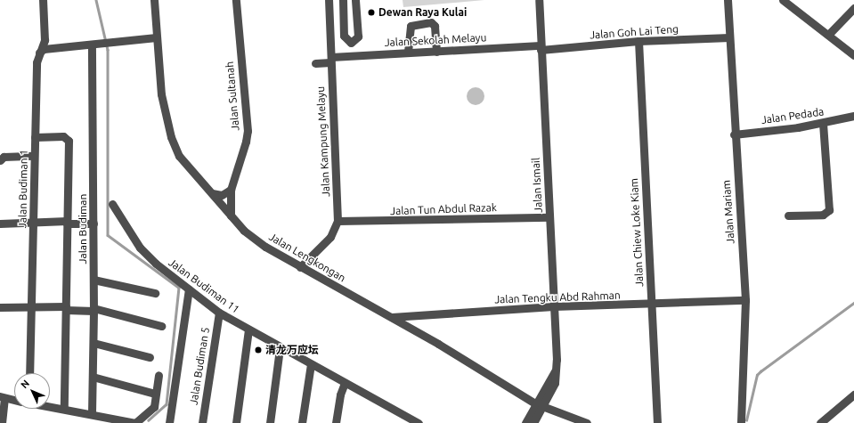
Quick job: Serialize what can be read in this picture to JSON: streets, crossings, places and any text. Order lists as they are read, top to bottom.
{
  "streets": {
    "street": [
      "Jalan Goh Lai Teng",
      "Jalan Sekolah Melayu",
      "Jalan Sultanah",
      "Jalan Pedada",
      "Jalan Kampung Melayu",
      "Jalan Ismail",
      "Jalan Budiman 1",
      "Jalan Tun Abdul Razak",
      "Jalan Mariam",
      "Jalan Budiman",
      "Jalan Chiew Loke Kiam",
      "Jalan Lengkongan",
      "Jalan Budiman 11",
      "Jalan Tengku Abd Rahman",
      "Jalan Budiman 5"
    ]
  },
  "crossings": [
    ["Jalan Goh Lai Teng", "Jalan Sekolah Melayu"],
    ["Jalan Goh Lai Teng", "Jalan Ismail"],
    ["Jalan Goh Lai Teng", "Jalan Mariam"],
    ["Jalan Goh Lai Teng", "Jalan Chiew Loke Kiam"],
    ["Jalan Sekolah Melayu", "Jalan Kampung Melayu"],
    ["Jalan Sekolah Melayu", "Jalan Ismail"],
    ["Jalan Pedada", "Jalan Mariam"],
    ["Jalan Kampung Melayu", "Jalan Tun Abdul Razak"],
    ["Jalan Kampung Melayu", "Jalan Lengkongan"],
    ["Jalan Ismail", "Jalan Tun Abdul Razak"],
    ["Jalan Ismail", "Jalan Lengkongan"],
    ["Jalan Ismail", "Jalan Tengku Abd Rahman"],
    ["Jalan Mariam", "Jalan Tengku Abd Rahman"],
    ["Jalan Chiew Loke Kiam", "Jalan Tengku Abd Rahman"],
    ["Jalan Lengkongan", "Jalan Tengku Abd Rahman"],
    ["Jalan Budiman 11", "Jalan Budiman 5"]
  ],
  "places": ["Dewan Raya Kulai", "清龙万应坛"],
  "north": "top left"
}
